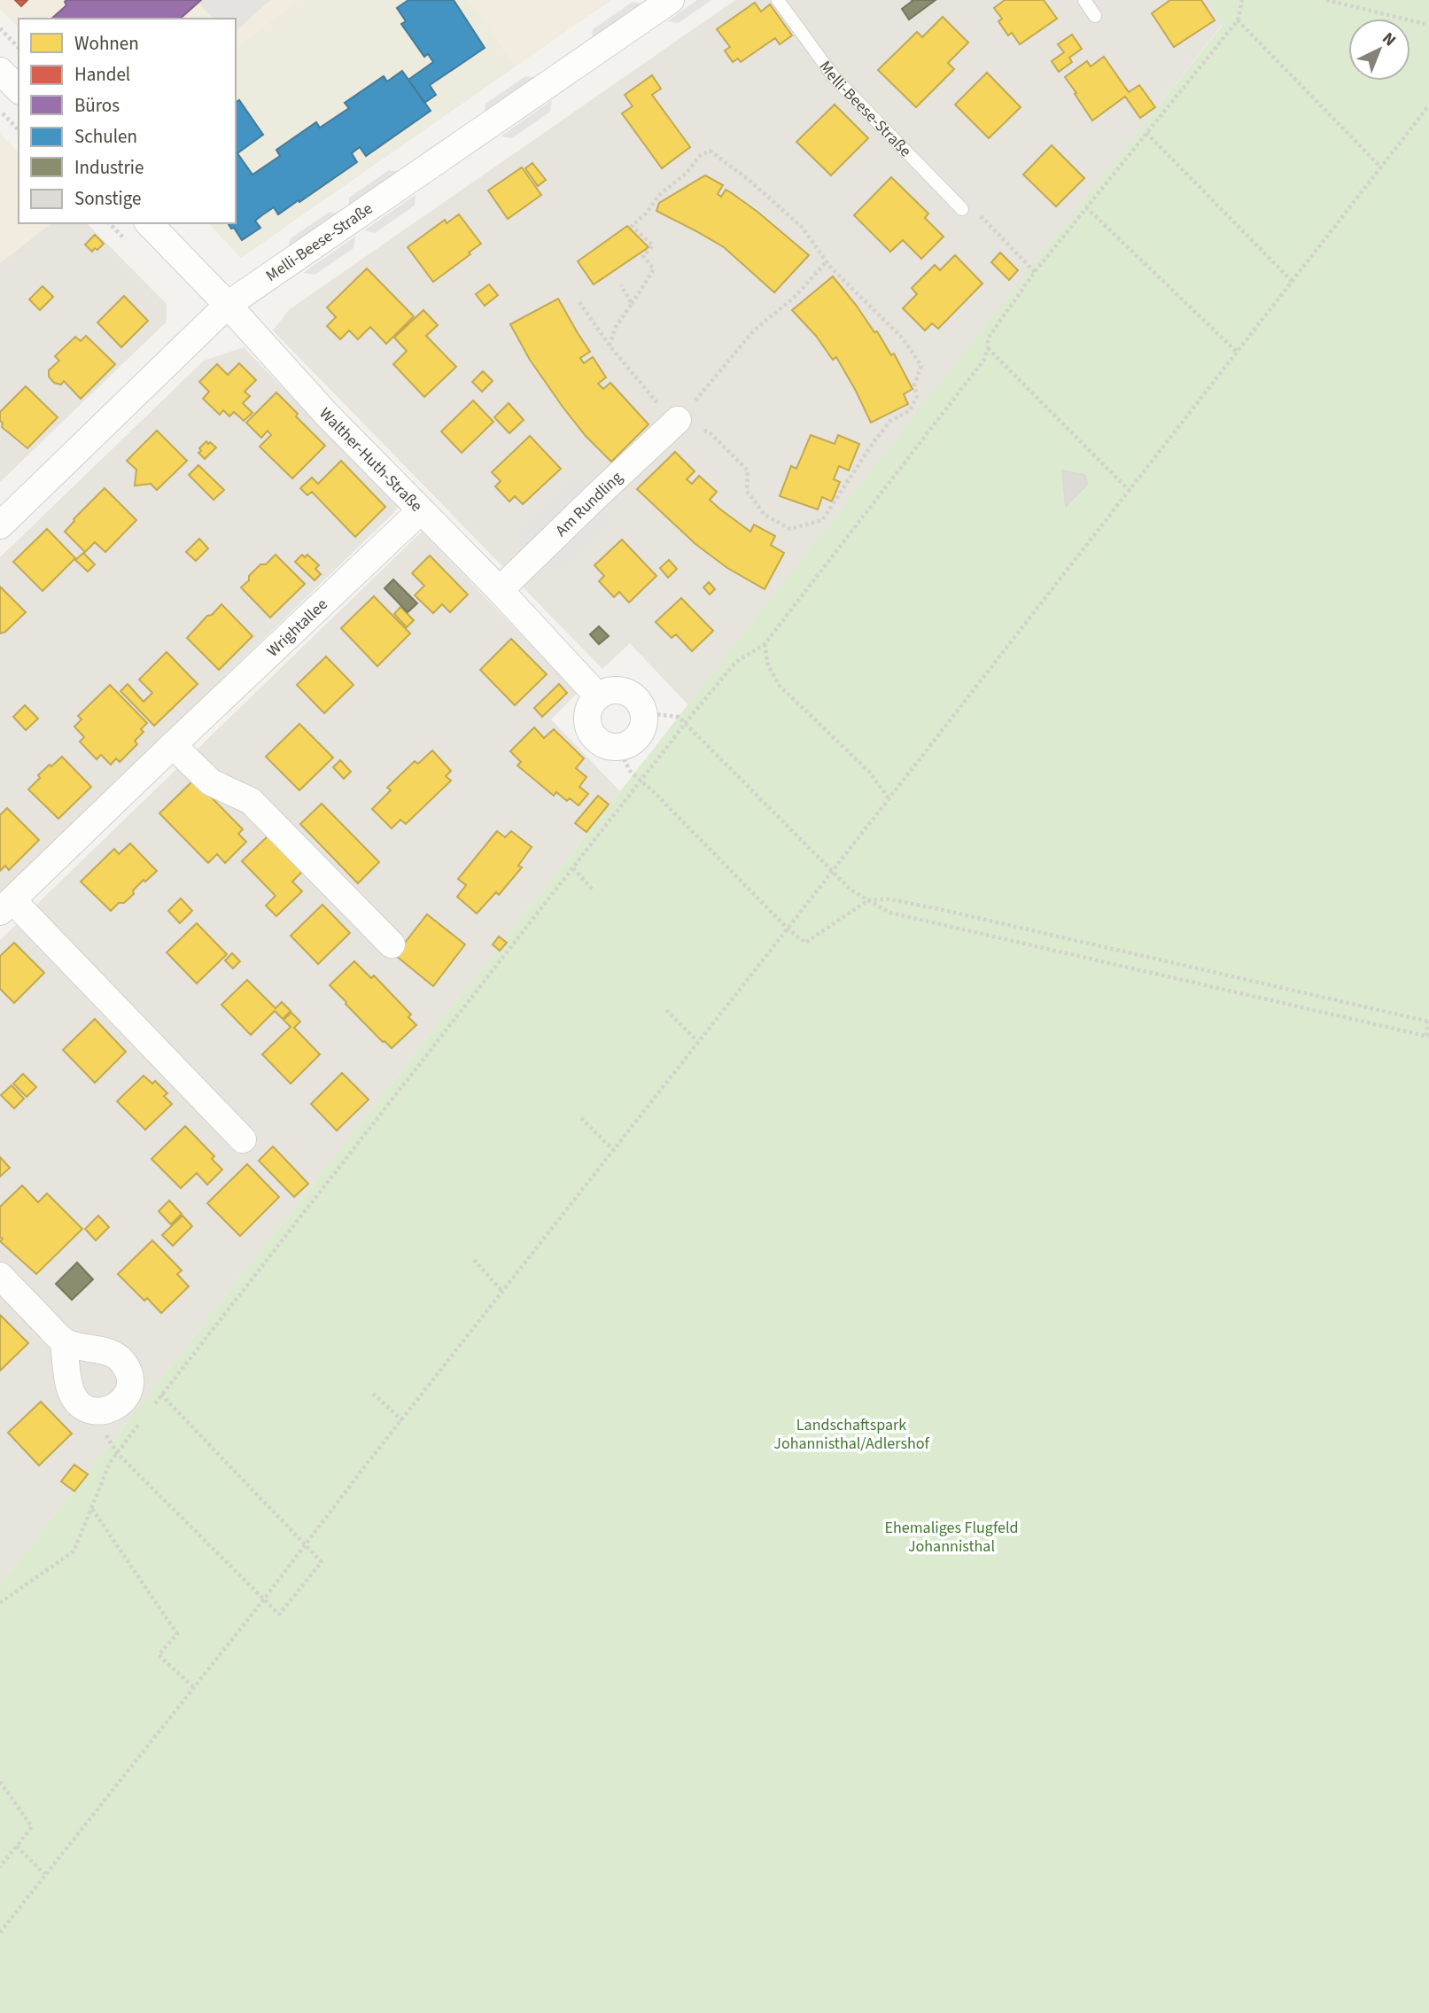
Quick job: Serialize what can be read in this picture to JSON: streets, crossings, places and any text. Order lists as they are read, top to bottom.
{
  "streets": {
    "street": [
      "Melli-Beese-Straße",
      "Walther-Huth-Straße",
      "Am Rundling",
      "Wrightallee"
    ]
  },
  "crossings": [
    ["Melli-Beese-Straße", "Walther-Huth-Straße"],
    ["Walther-Huth-Straße", "Am Rundling"],
    ["Walther-Huth-Straße", "Wrightallee"]
  ],
  "parks": ["Landschaftspark Johannisthal/Adlershof", "Ehemaliges Flugfeld Johannisthal"],
  "legend": [
    "Wohnen",
    "Handel",
    "Büros",
    "Schulen",
    "Industrie",
    "Sonstige"
  ],
  "north": "top right"
}
